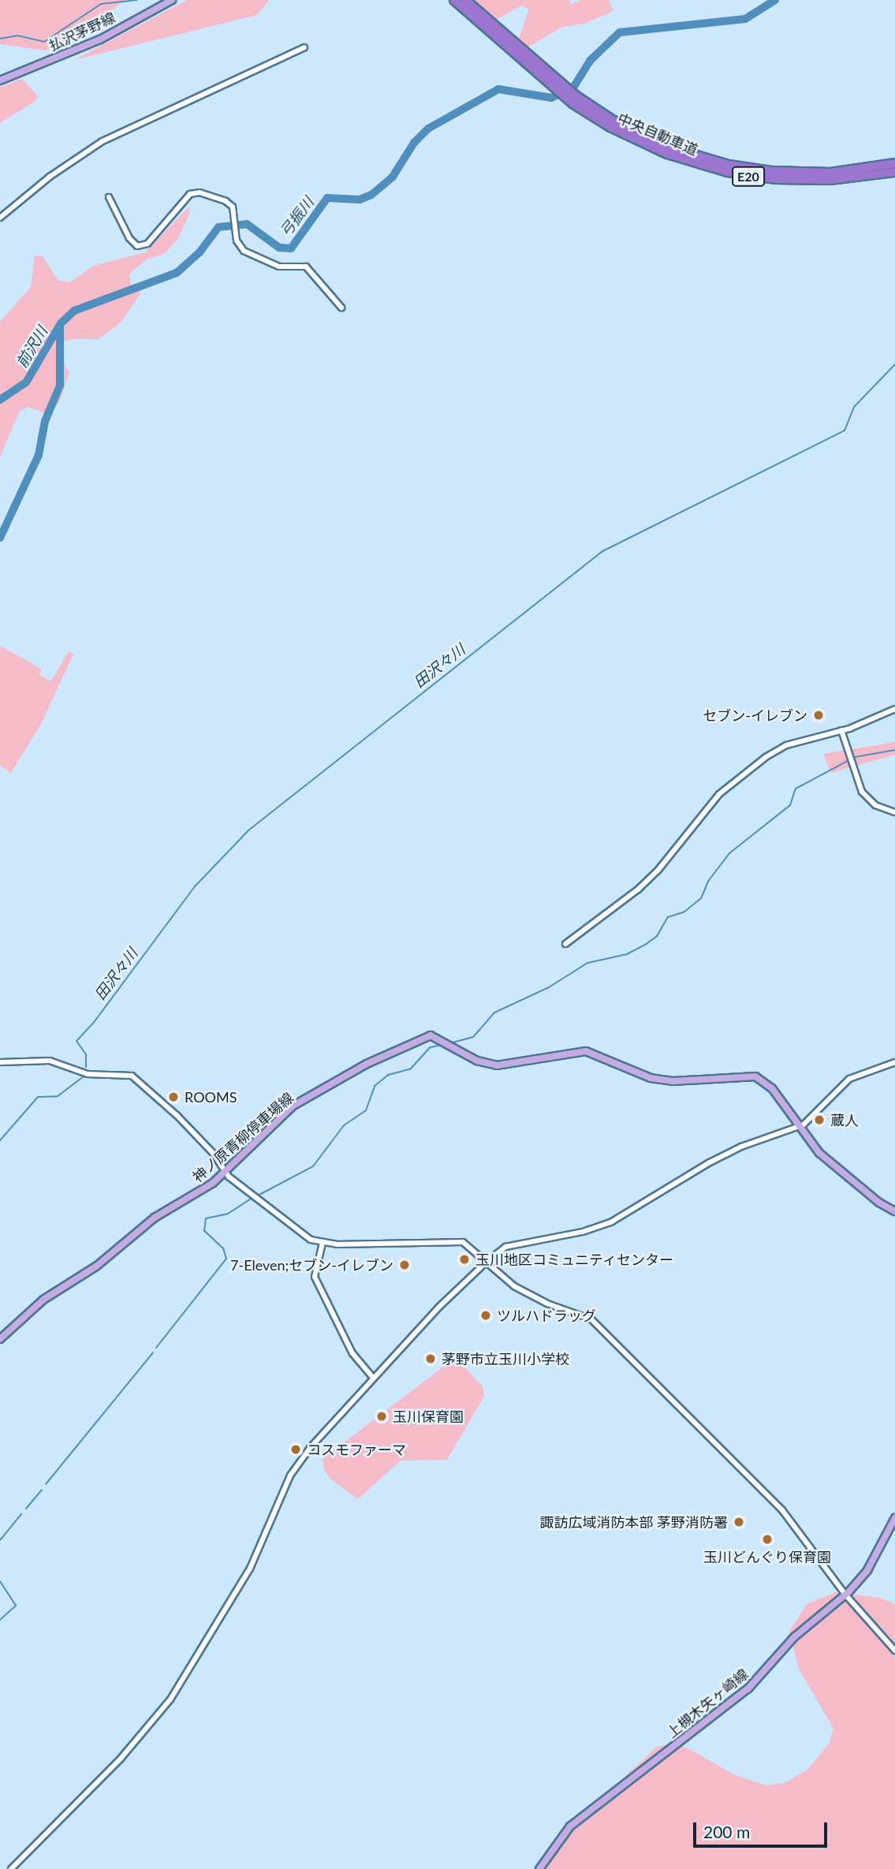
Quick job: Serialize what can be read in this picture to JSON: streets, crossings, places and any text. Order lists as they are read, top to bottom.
{
  "streets": {
    "highway": ["中央自動車道", "E20"],
    "main road": ["払沢茅野線", "神ノ原青柳停車場線", "上槻木矢ヶ崎線"]
  },
  "water": ["弓振川", "前沢川", "田沢々川"],
  "places": [
    "セブン-イレブン",
    "ROOMS",
    "蔵人",
    "玉川地区コミュニティセンター",
    "7-Eleven;セブン-イレブン",
    "ツルハドラッグ",
    "茅野市立玉川小学校",
    "玉川保育園",
    "コスモファーマ",
    "諏訪広域消防本部 茅野消防署",
    "玉川どんぐり保育園"
  ],
  "scale_bar": "200 m"
}
